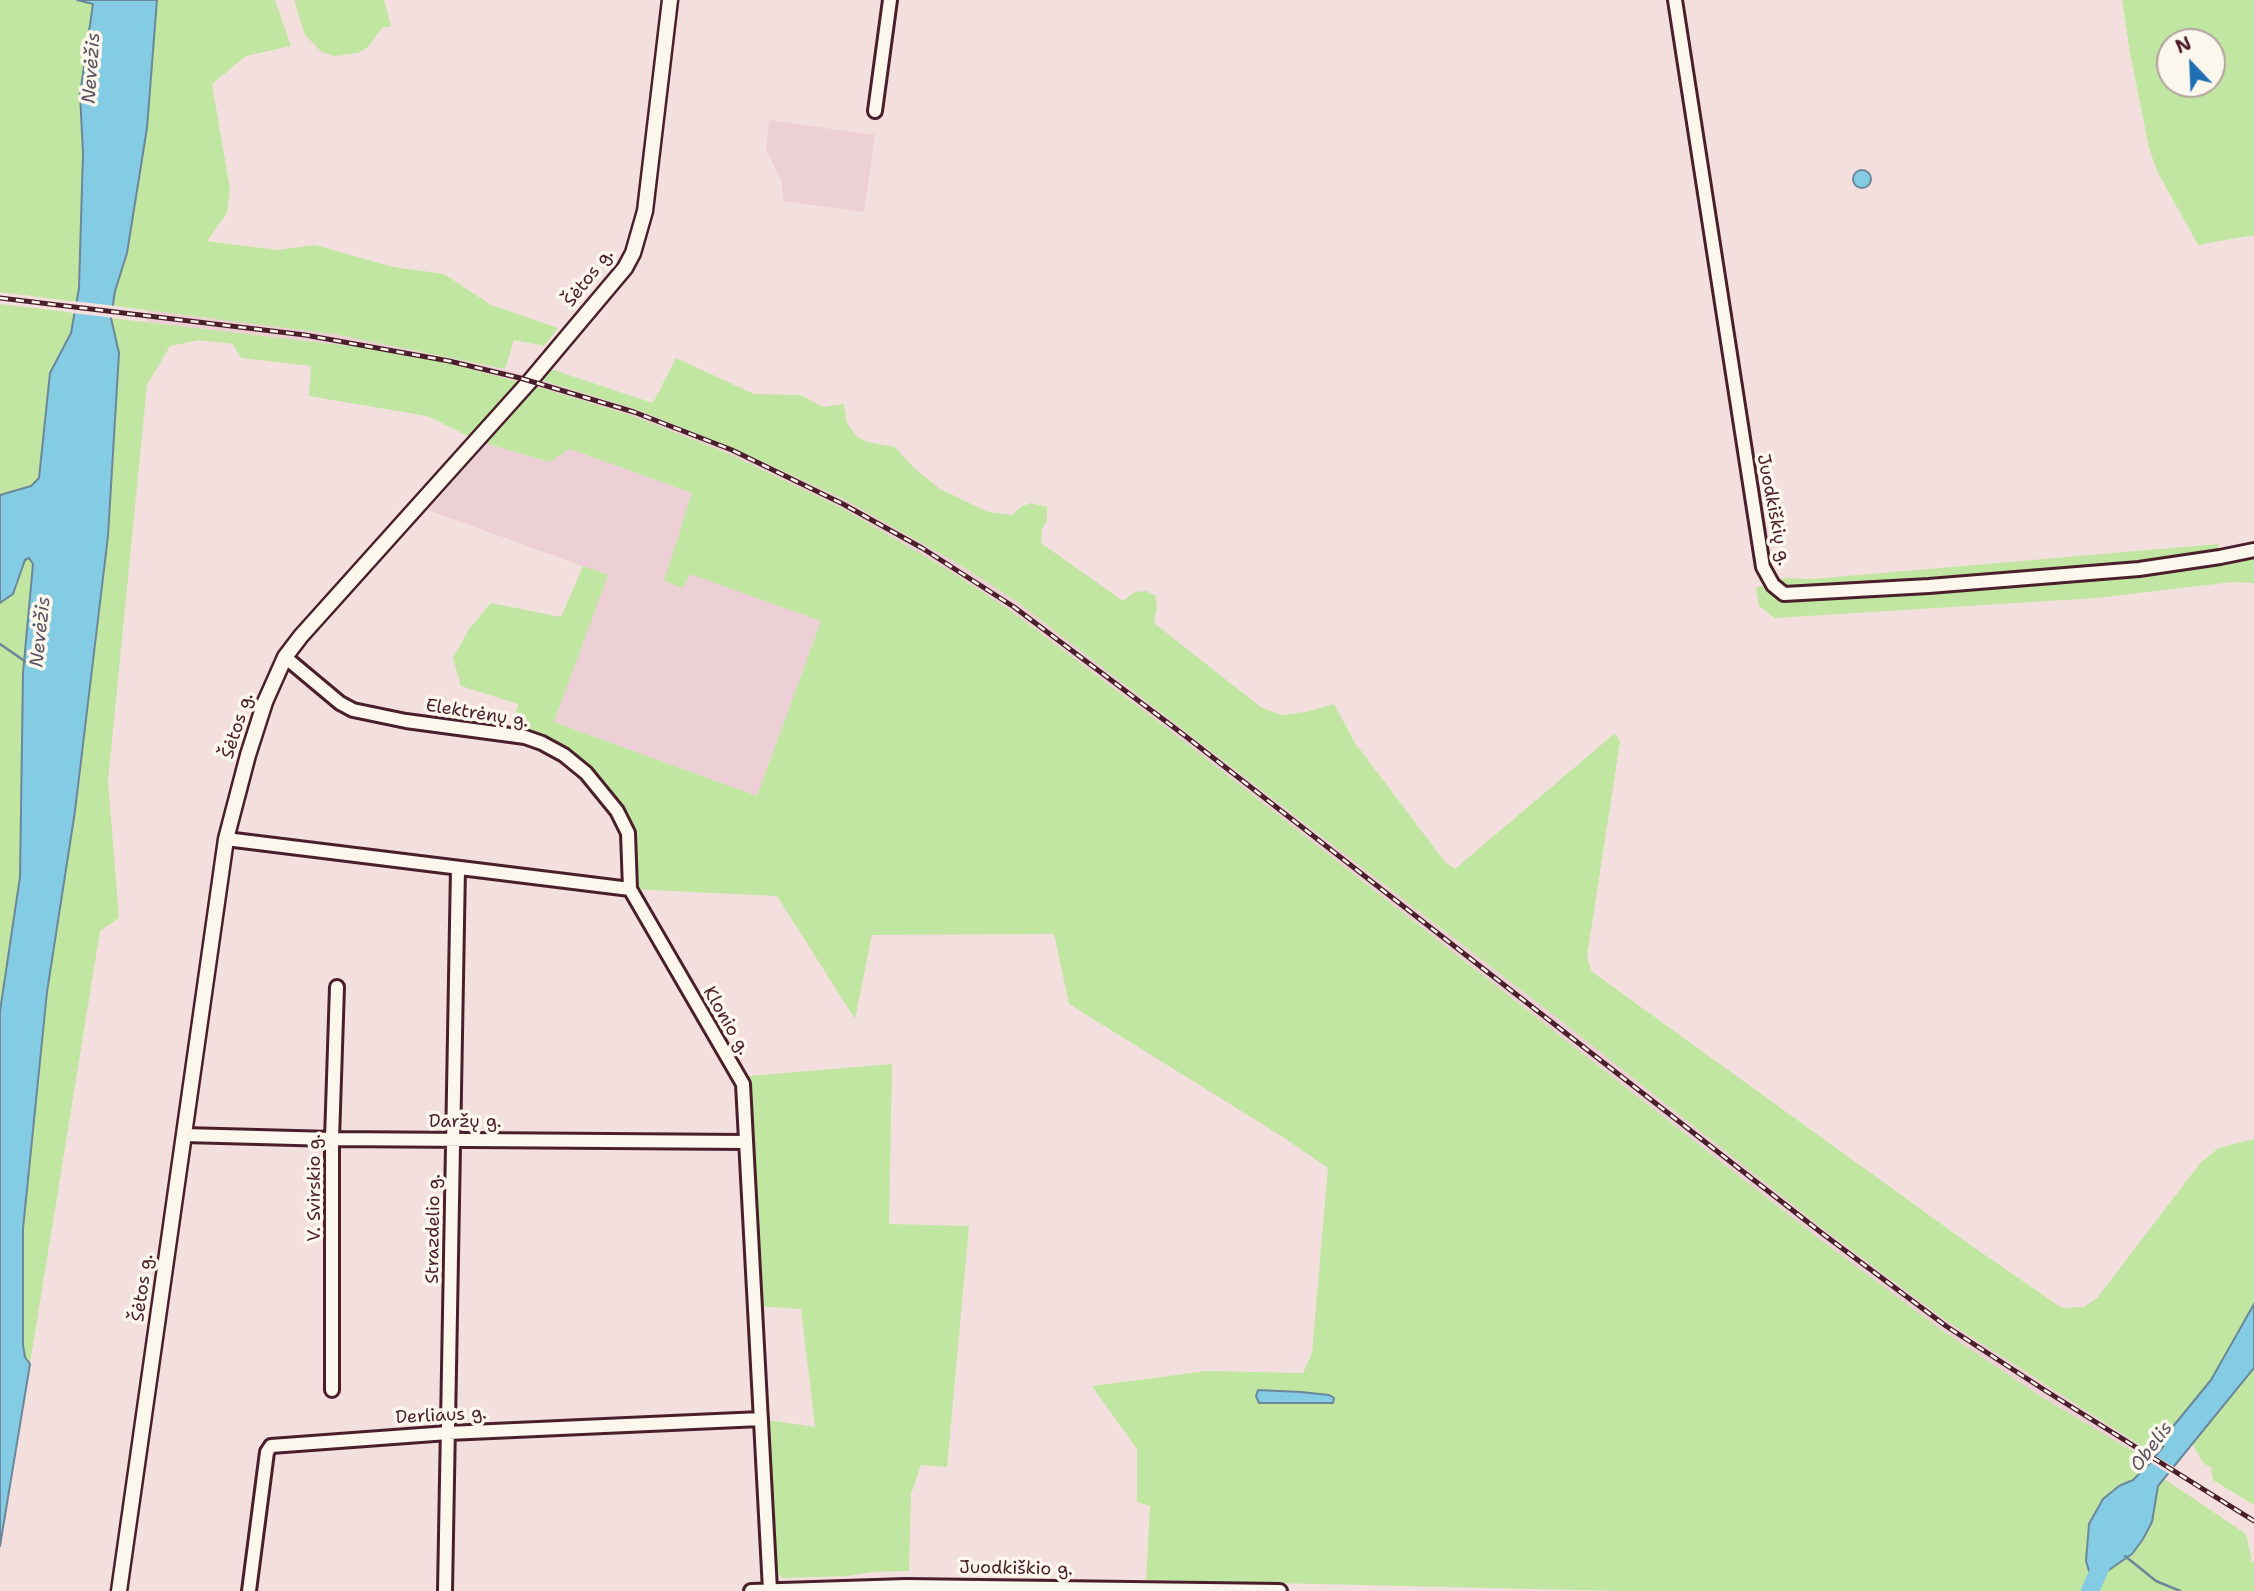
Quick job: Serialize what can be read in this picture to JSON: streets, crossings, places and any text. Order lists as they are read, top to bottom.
{
  "streets": {
    "main road": ["Šėtos g."],
    "street": [
      "Juodkiškių g.",
      "Elektrėnų g.",
      "Klonio g.",
      "Daržų g.",
      "V. Svirskio g.",
      "Strazdelio g.",
      "Derliaus g.",
      "Juodkiškio g."
    ]
  },
  "crossings": [
    ["Šėtos g.", "Elektrėnų g."],
    ["Šėtos g.", "Daržų g."],
    ["Elektrėnų g.", "Klonio g."],
    ["Klonio g.", "Daržų g."],
    ["Klonio g.", "Derliaus g."],
    ["Klonio g.", "Juodkiškio g."],
    ["Daržų g.", "V. Svirskio g."],
    ["Daržų g.", "Strazdelio g."],
    ["Strazdelio g.", "Derliaus g."]
  ],
  "water": ["Nevėžis", "Obelis"],
  "north": "top left"
}
